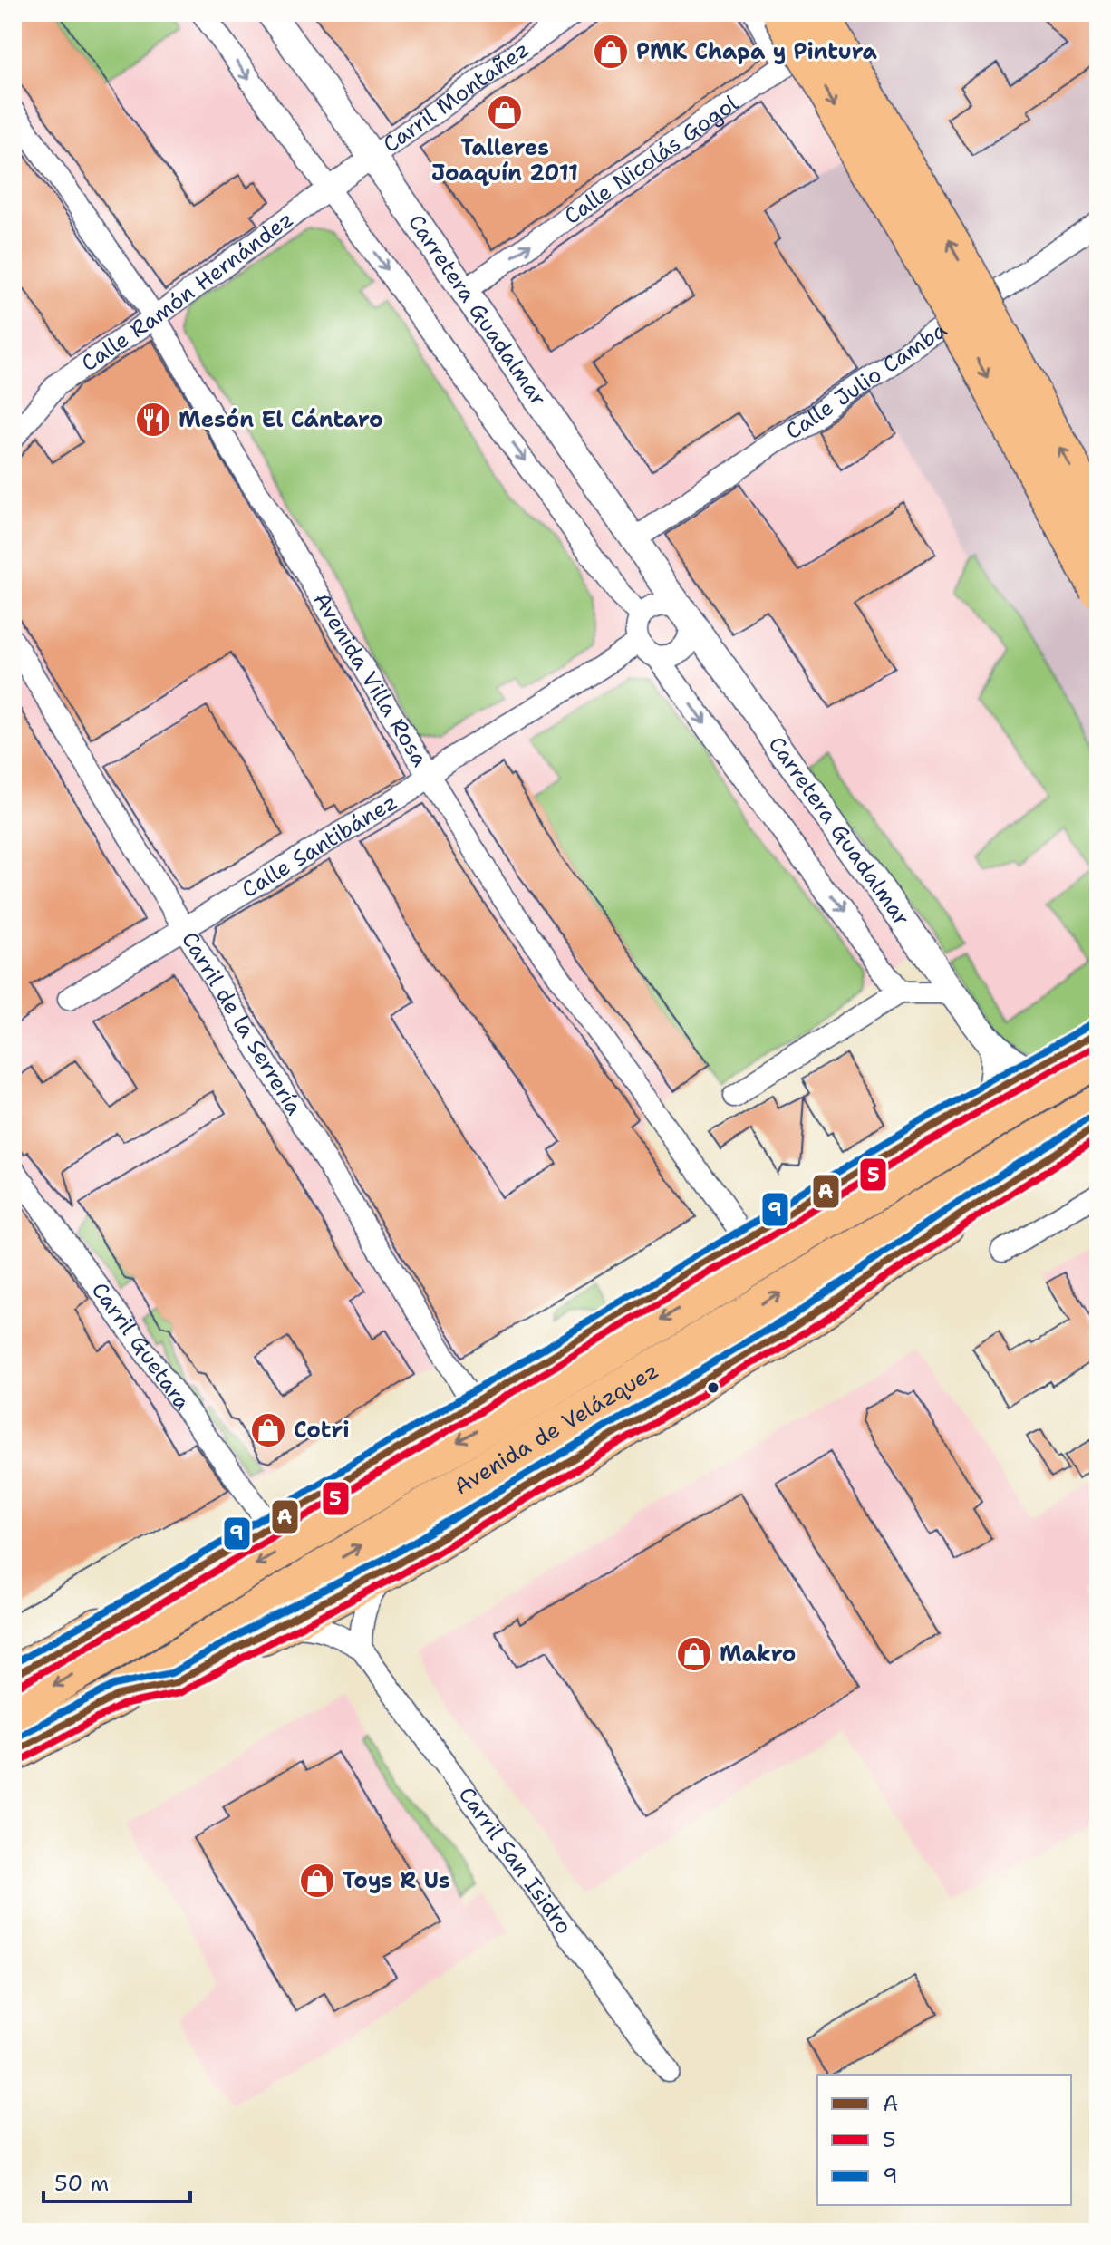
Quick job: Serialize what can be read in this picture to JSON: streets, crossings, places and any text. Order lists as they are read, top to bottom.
{
  "streets": {
    "highway": ["Avenida de Velázquez"],
    "street": [
      "Carril Montañez",
      "Calle Nicolás Gogol",
      "Calle Ramón Hernández",
      "Carretera Guadalmar",
      "Calle Julio Camba",
      "Avenida Villa Rosa",
      "Calle Santibánez",
      "Carril de la Serrería",
      "Carril Guetara",
      "Carril San Isidro"
    ]
  },
  "crossings": [
    ["Carril Montañez", "Calle Ramón Hernández"],
    ["Carril Montañez", "Carretera Guadalmar"],
    ["Calle Nicolás Gogol", "Carretera Guadalmar"],
    ["Calle Ramón Hernández", "Carretera Guadalmar"],
    ["Calle Ramón Hernández", "Avenida Villa Rosa"],
    ["Carretera Guadalmar", "Calle Julio Camba"],
    ["Carretera Guadalmar", "Calle Santibánez"],
    ["Avenida Villa Rosa", "Calle Santibánez"],
    ["Calle Santibánez", "Carril de la Serrería"]
  ],
  "one_way": ["Calle Nicolás Gogol"],
  "places": {
    "shop": [
      "PMK Chapa y Pintura",
      "Talleres Joaquín 2011",
      "Cotri",
      "Makro",
      "Toys R Us"
    ],
    "restaurant": ["Mesón El Cántaro"]
  },
  "lines": ["transit line 9", "transit line A", "transit line 5"],
  "legend": ["A", "5", "9"],
  "scale_bar": "50 m"
}
